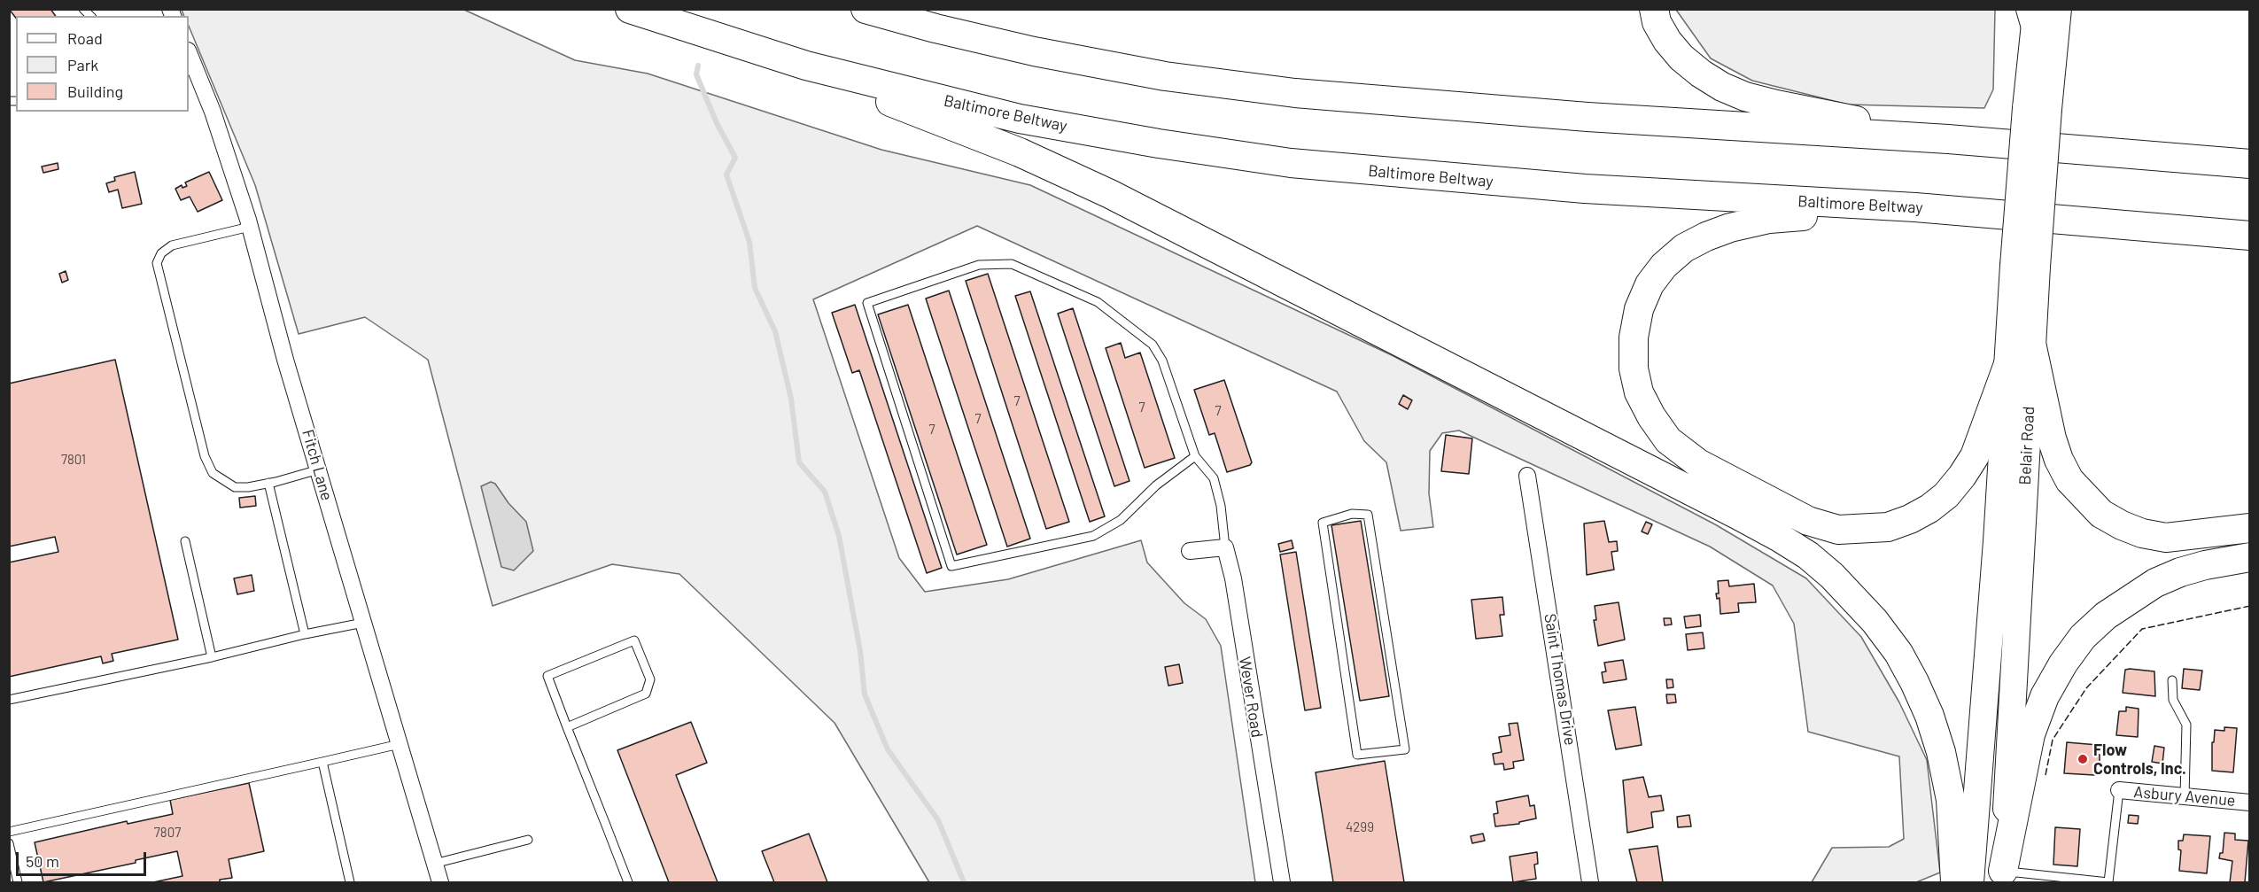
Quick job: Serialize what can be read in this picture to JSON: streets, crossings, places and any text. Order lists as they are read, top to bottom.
{
  "streets": {
    "highway": ["Baltimore Beltway", "Belair Road"],
    "street": [
      "Fitch Lane",
      "Saint Thomas Drive",
      "Wever Road",
      "Asbury Avenue"
    ]
  },
  "places": ["Flow Controls, Inc."],
  "house_numbers": [
    "7",
    "7",
    "7",
    "7",
    "7",
    "7801",
    "4299",
    "7807"
  ],
  "legend": ["Road", "Park", "Building"],
  "scale_bar": "50 m"
}
